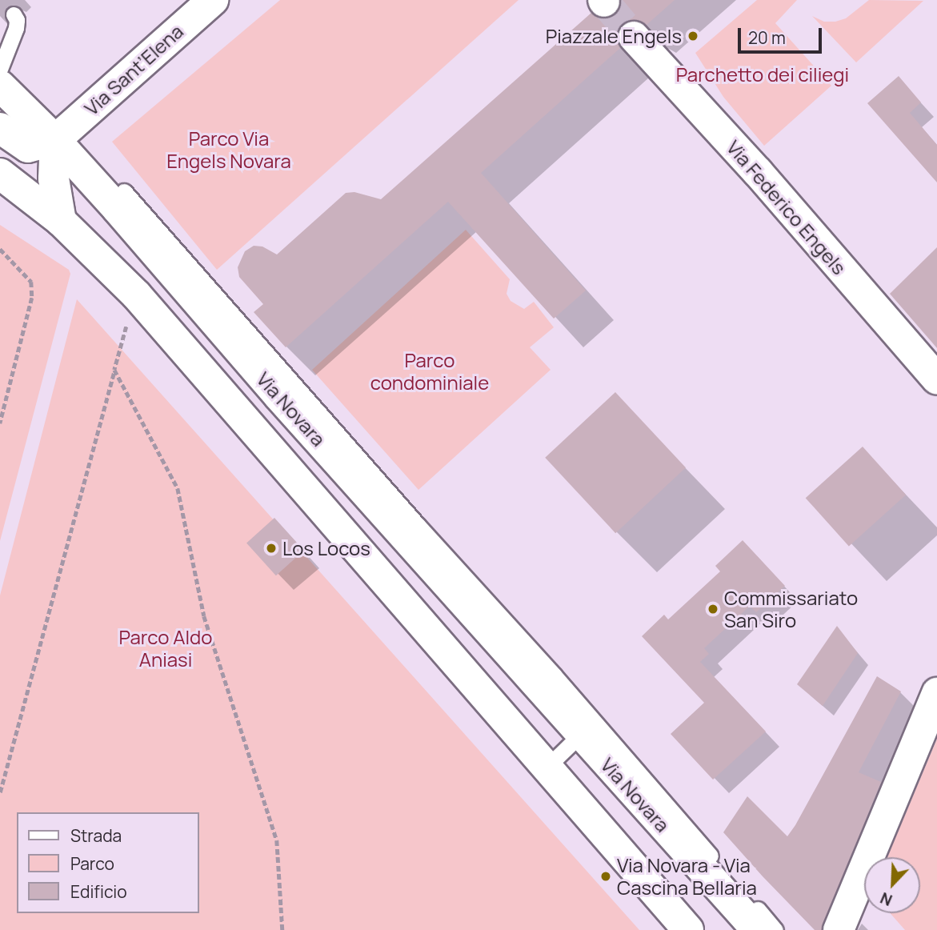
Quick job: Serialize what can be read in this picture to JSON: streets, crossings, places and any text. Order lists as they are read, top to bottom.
{
  "streets": {
    "main road": ["Via Sant’Elena", "Via Federico Engels", "Via Novara"]
  },
  "crossings": [
    ["Via Sant’Elena", "Via Novara"]
  ],
  "parks": [
    "Parchetto dei ciliegi",
    "Parco Via Engels Novara",
    "Parco condominiale",
    "Parco Aldo Aniasi"
  ],
  "places": [
    "Piazzale Engels",
    "Los Locos",
    "Commissariato San Siro",
    "Via Novara - Via Cascina Bellaria"
  ],
  "legend": ["Strada", "Parco", "Edificio"],
  "scale_bar": "20 m",
  "north": "bottom left"
}
